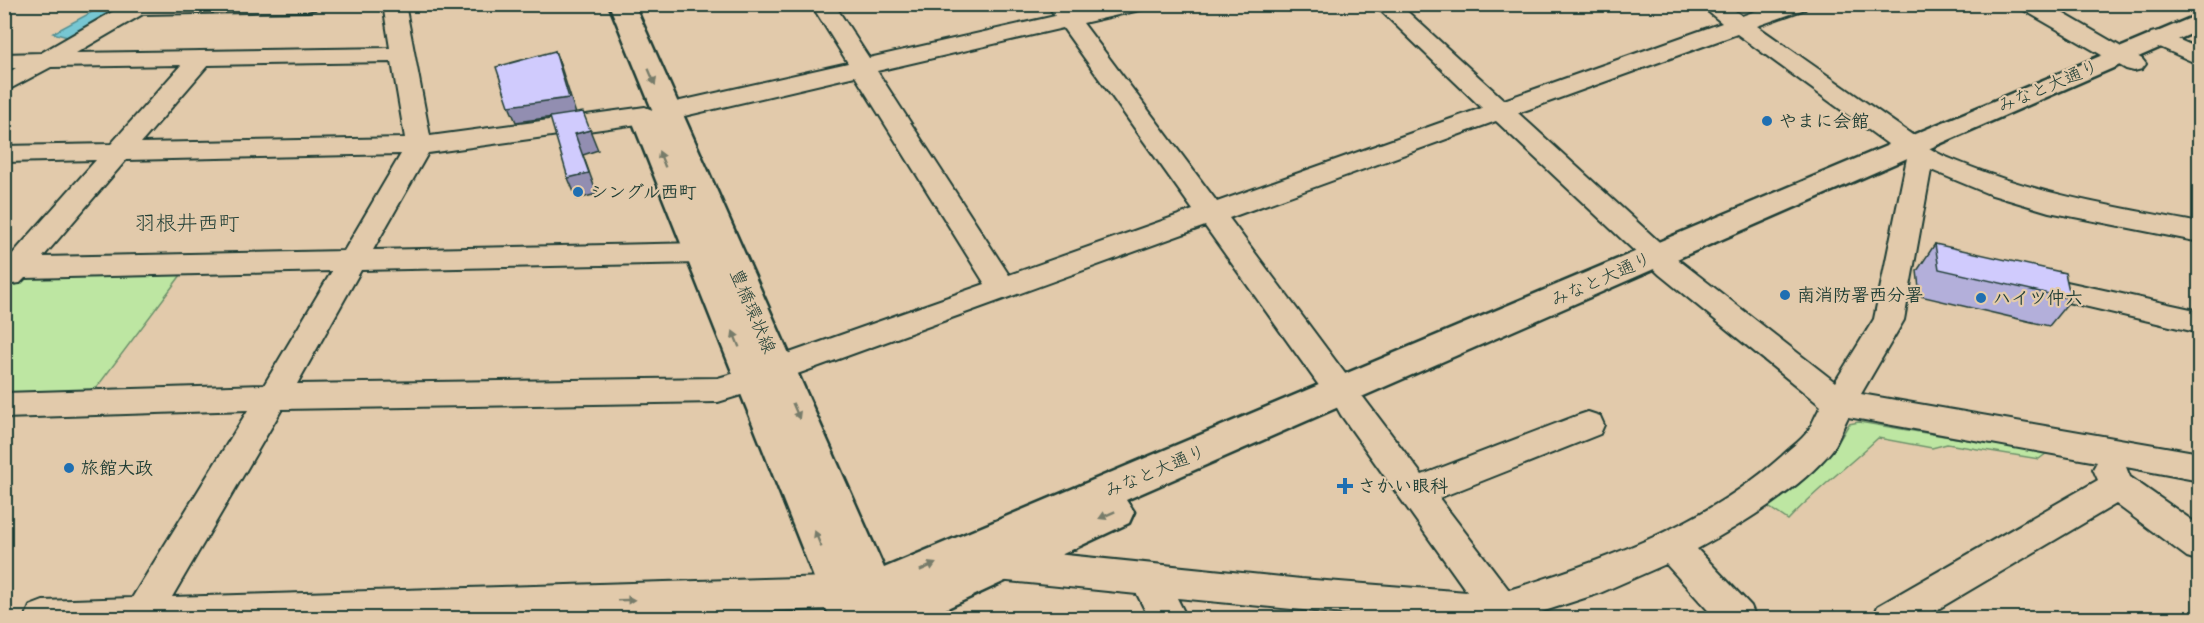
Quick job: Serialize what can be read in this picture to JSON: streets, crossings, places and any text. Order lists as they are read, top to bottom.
{
  "streets": {
    "main road": ["みなと大通り", "豊橋環状線"]
  },
  "crossings": [
    ["みなと大通り", "豊橋環状線"]
  ],
  "districts": ["羽根井西町"],
  "places": {
    "other": [
      "やまに会館",
      "シングル西町",
      "南消防署西分署",
      "ハイツ仲六",
      "旅館大政"
    ],
    "health": ["さかい眼科"]
  }
}
